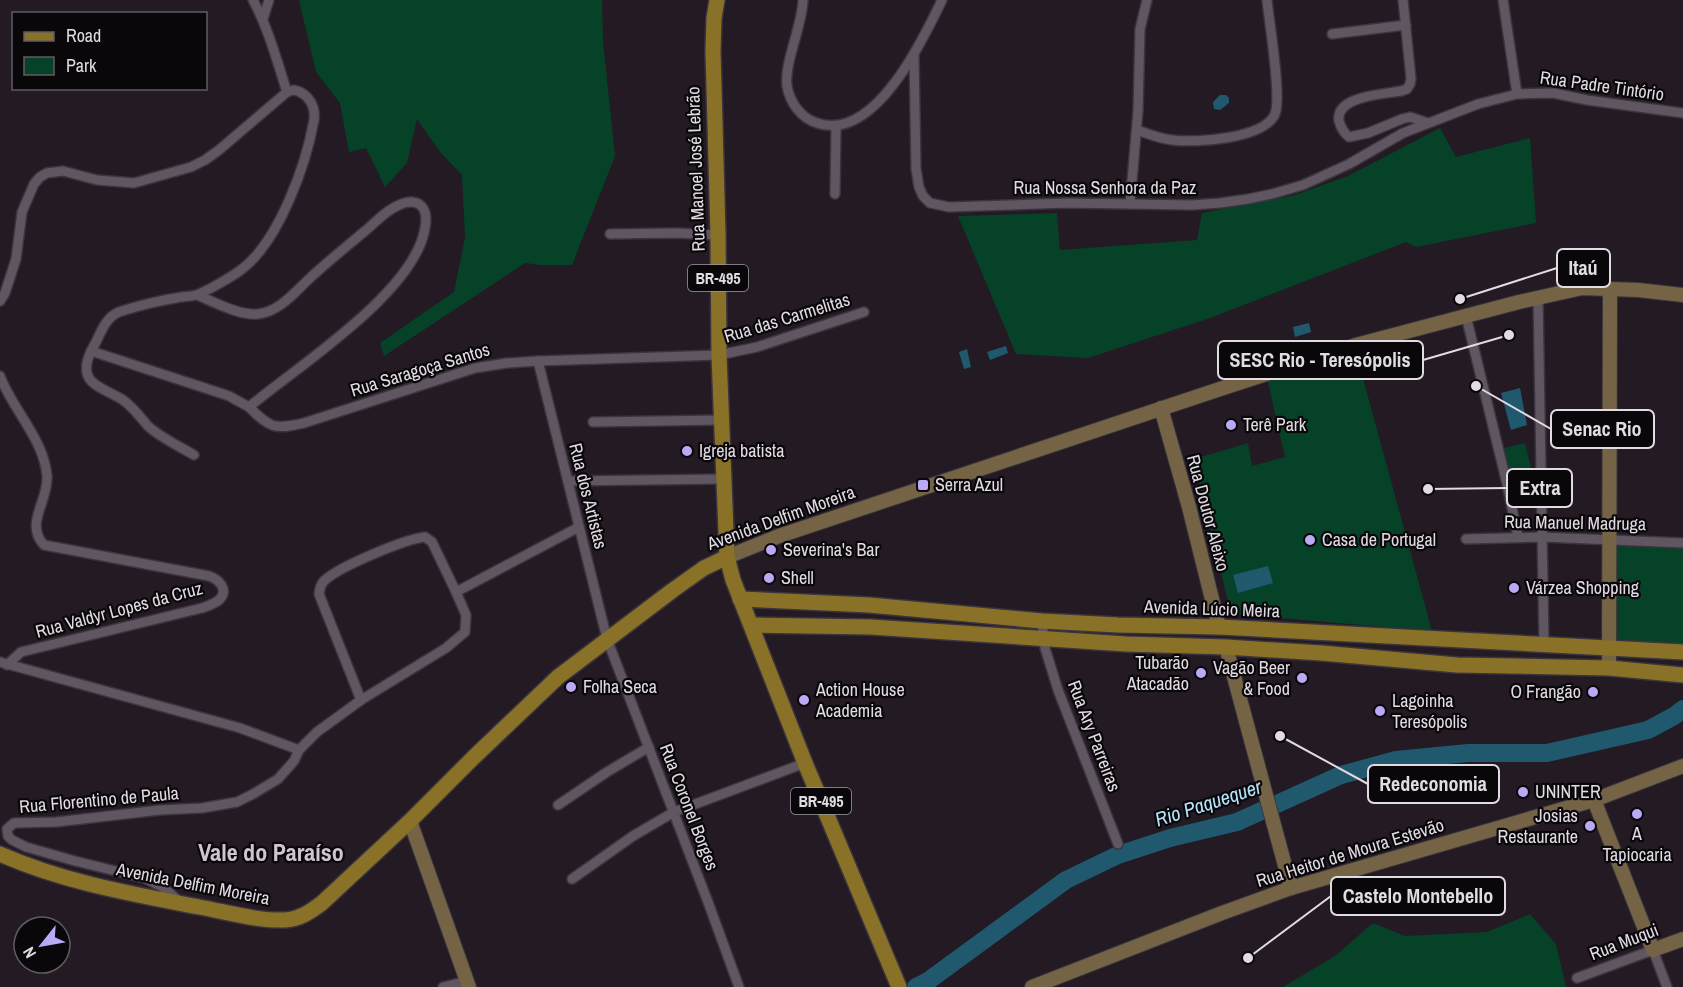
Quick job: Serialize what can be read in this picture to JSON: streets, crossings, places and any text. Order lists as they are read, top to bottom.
{
  "streets": {
    "main road": [
      "Rua Manoel José Lebrão",
      "BR-495",
      "Rua Doutor Aleixo",
      "Avenida Delfim Moreira",
      "Avenida Lúcio Meira",
      "Rua Heitor de Moura Estevão",
      "Rua Muqui"
    ],
    "street": [
      "Rua Padre Tintório",
      "Rua Nossa Senhora da Paz",
      "Rua das Carmelitas",
      "Rua Saragoça Santos",
      "Rua dos Artistas",
      "Rua Manuel Madruga",
      "Rua Valdyr Lopes da Cruz",
      "Rua Ary Parreiras",
      "Rua Florentino de Paula",
      "Rua Coronel Borges"
    ]
  },
  "crossings": [
    ["Rua Padre Tintório", "Rua Nossa Senhora da Paz"],
    ["Rua Manoel José Lebrão", "Rua das Carmelitas"],
    ["Rua Manoel José Lebrão", "Rua Saragoça Santos"],
    ["Rua Manoel José Lebrão", "Avenida Delfim Moreira"],
    ["Rua Manoel José Lebrão", "Avenida Lúcio Meira"],
    ["Rua das Carmelitas", "Rua Saragoça Santos"],
    ["Rua Saragoça Santos", "Rua dos Artistas"],
    ["Rua dos Artistas", "Avenida Delfim Moreira"],
    ["Rua dos Artistas", "Rua Coronel Borges"],
    ["Rua Doutor Aleixo", "Avenida Delfim Moreira"],
    ["Rua Doutor Aleixo", "Avenida Lúcio Meira"],
    ["Avenida Delfim Moreira", "Rua Florentino de Paula"],
    ["Avenida Delfim Moreira", "Rua Coronel Borges"],
    ["Avenida Lúcio Meira", "Rua Ary Parreiras"]
  ],
  "districts": ["Vale do Paraíso"],
  "water": ["Rio Paquequer"],
  "places": {
    "other": [
      "Itaú",
      "SESC Rio - Teresópolis",
      "Senac Rio",
      "Terê Park",
      "Igreja batista",
      "Extra",
      "Casa de Portugal",
      "Severina's Bar",
      "Shell",
      "Várzea Shopping",
      "Tubarão Atacadão",
      "Vagão Beer & Food",
      "Folha Seca",
      "O Frangão",
      "Action House Academia",
      "Lagoinha Teresópolis",
      "Redeconomia",
      "UNINTER",
      "A Tapiocaria",
      "Josias Restaurante",
      "Castelo Montebello"
    ],
    "transit": ["Serra Azul"]
  },
  "legend": ["Road", "Park"],
  "north": "bottom left"
}
